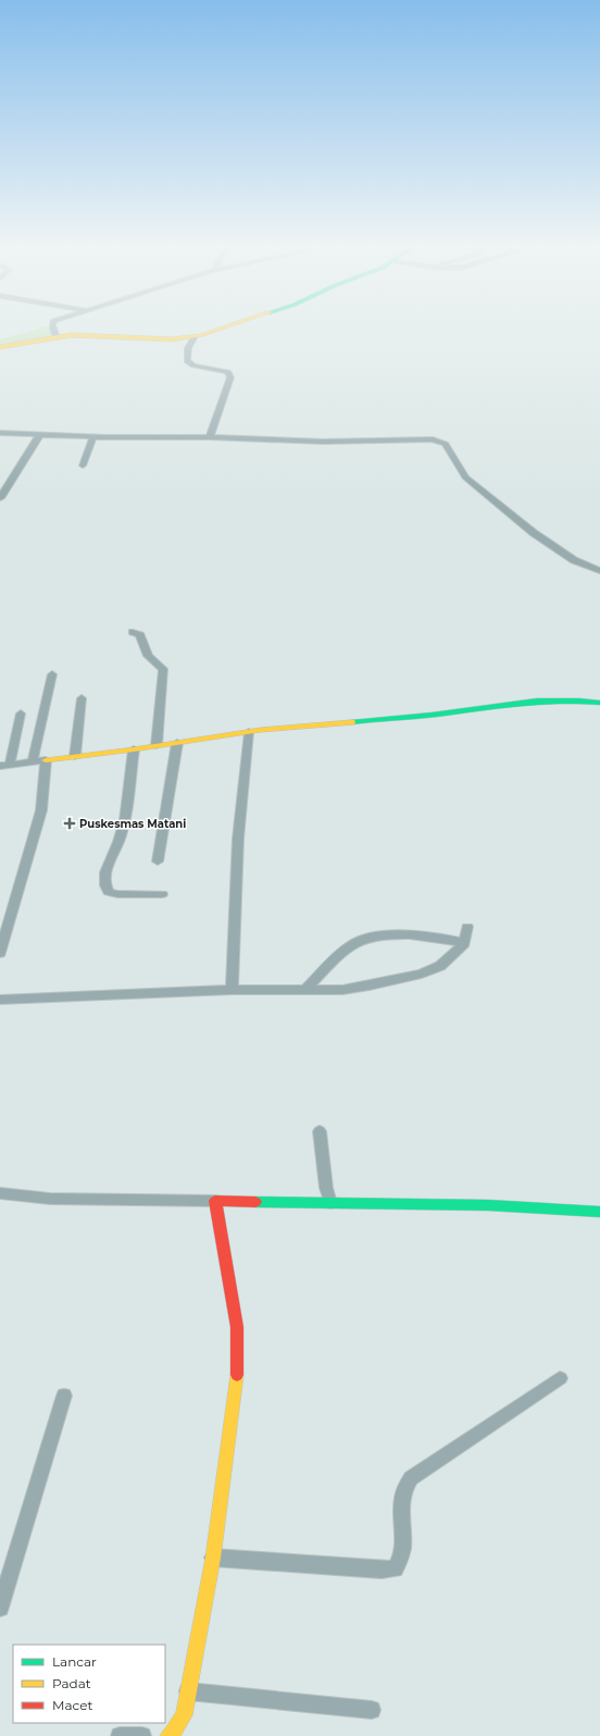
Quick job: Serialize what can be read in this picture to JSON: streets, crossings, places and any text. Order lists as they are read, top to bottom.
{
  "places": {
    "health": ["Puskesmas Matani"]
  },
  "legend": ["Lancar", "Padat", "Macet"]
}
